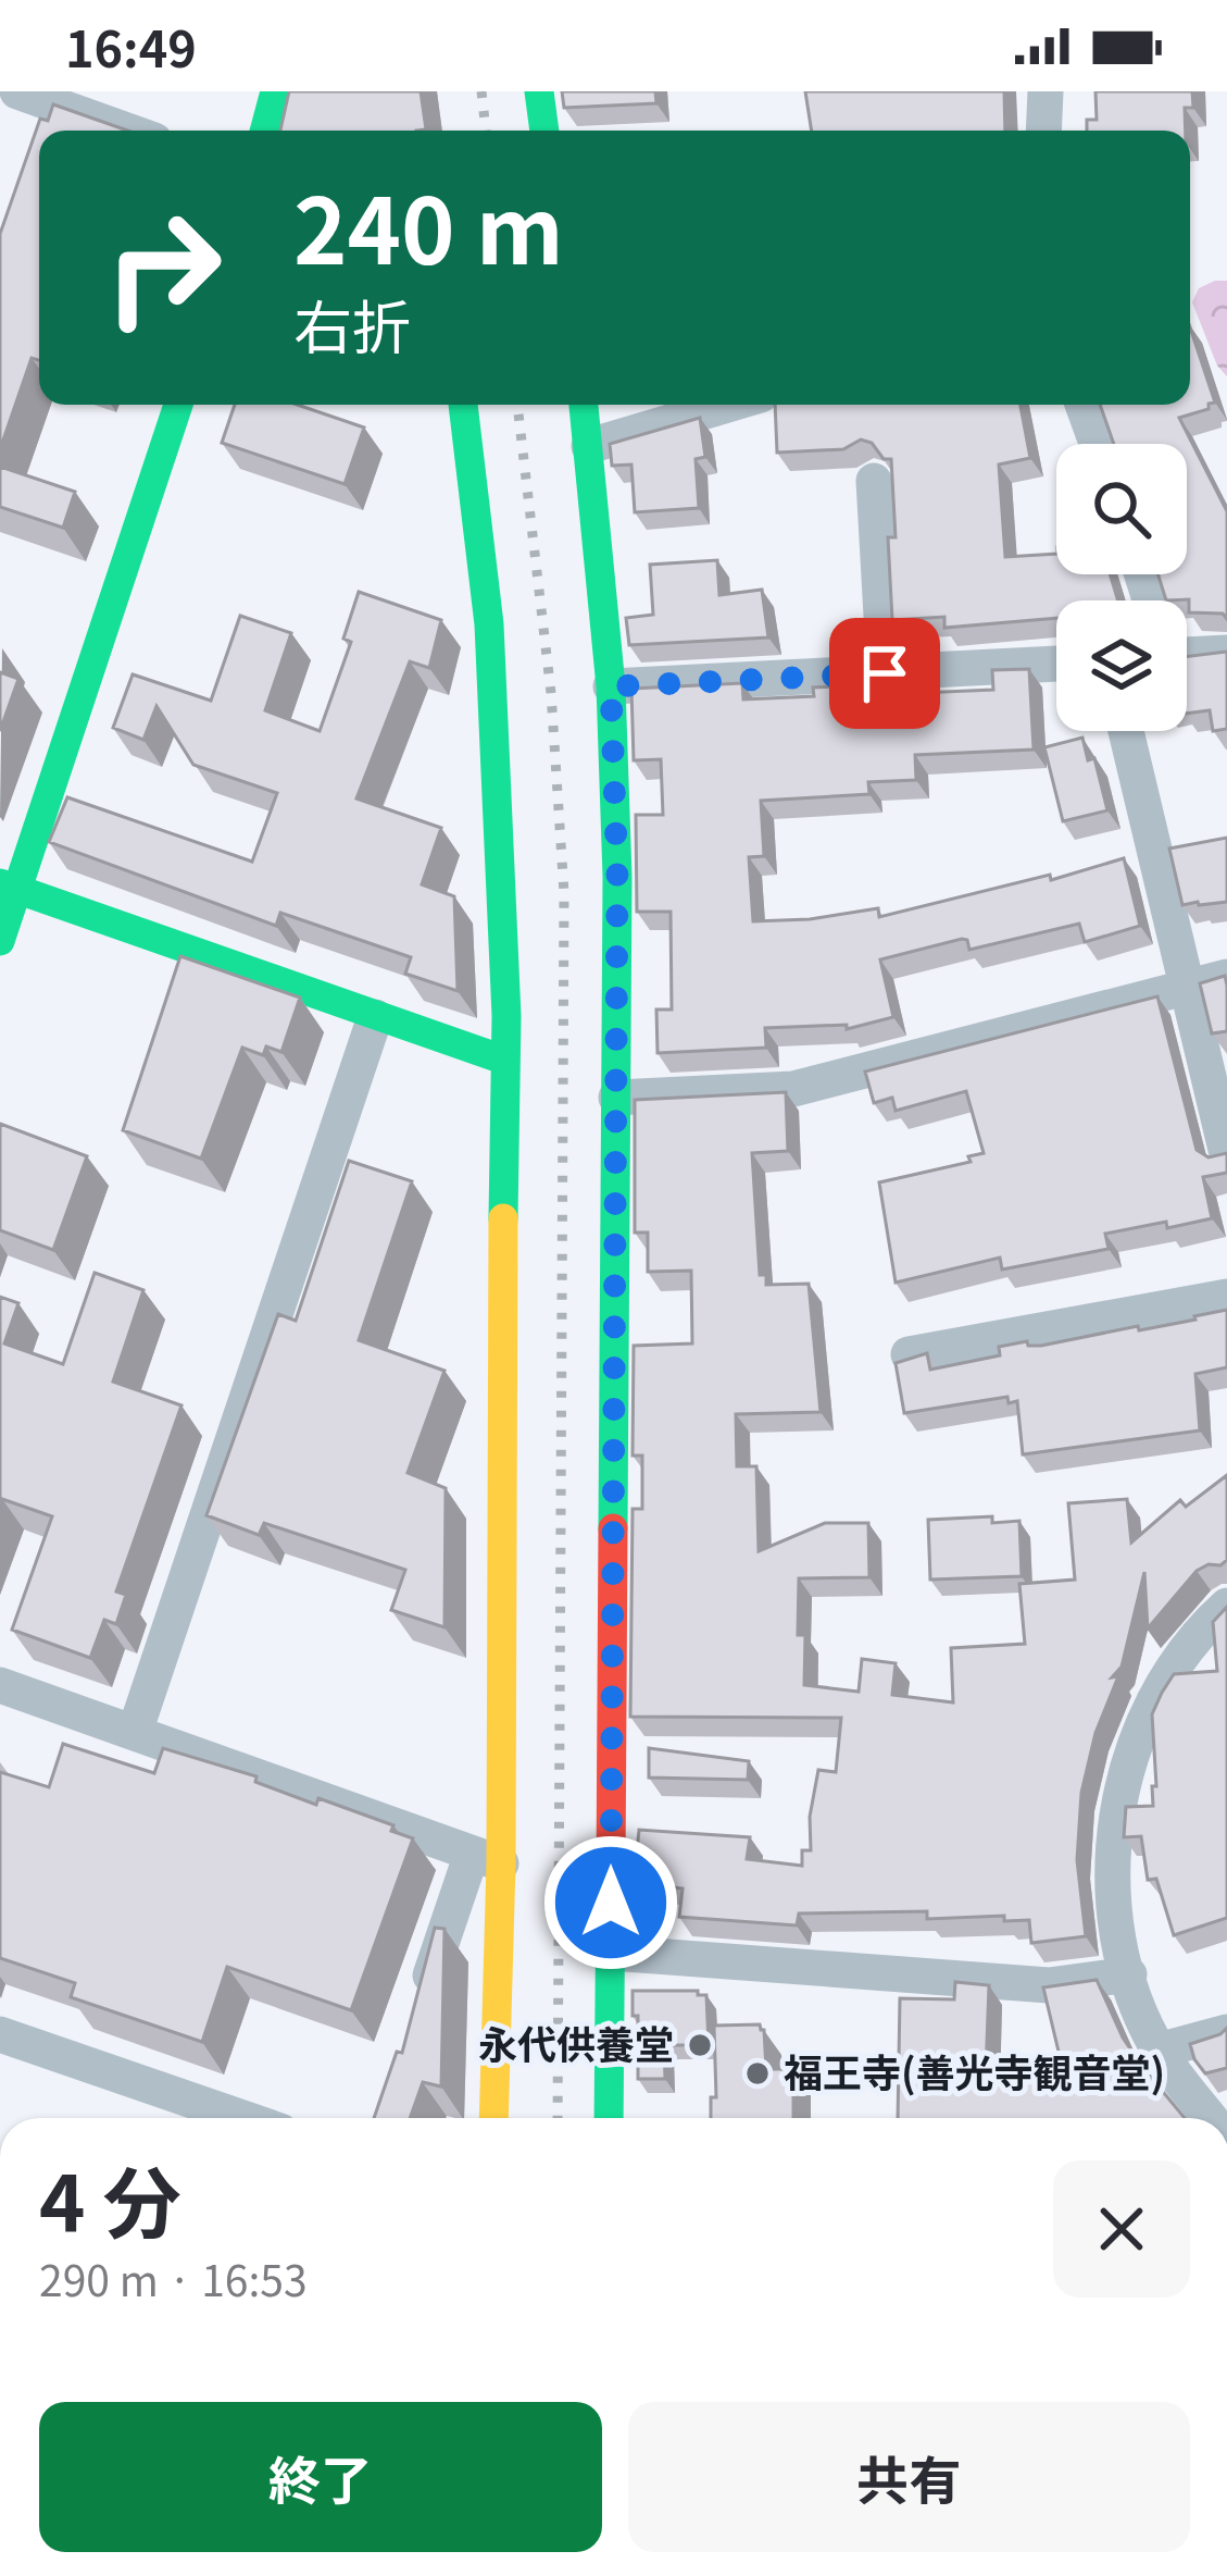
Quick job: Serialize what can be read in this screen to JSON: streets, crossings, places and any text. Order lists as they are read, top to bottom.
{
  "places": ["永代供養堂", "福王寺(善光寺観音堂)"],
  "page": {
    "status": "16:49",
    "turn": ["240 m", "右折"],
    "heading": ["4 分", "290 m · 16:53"],
    "buttons": ["終了", "共有"]
  }
}
